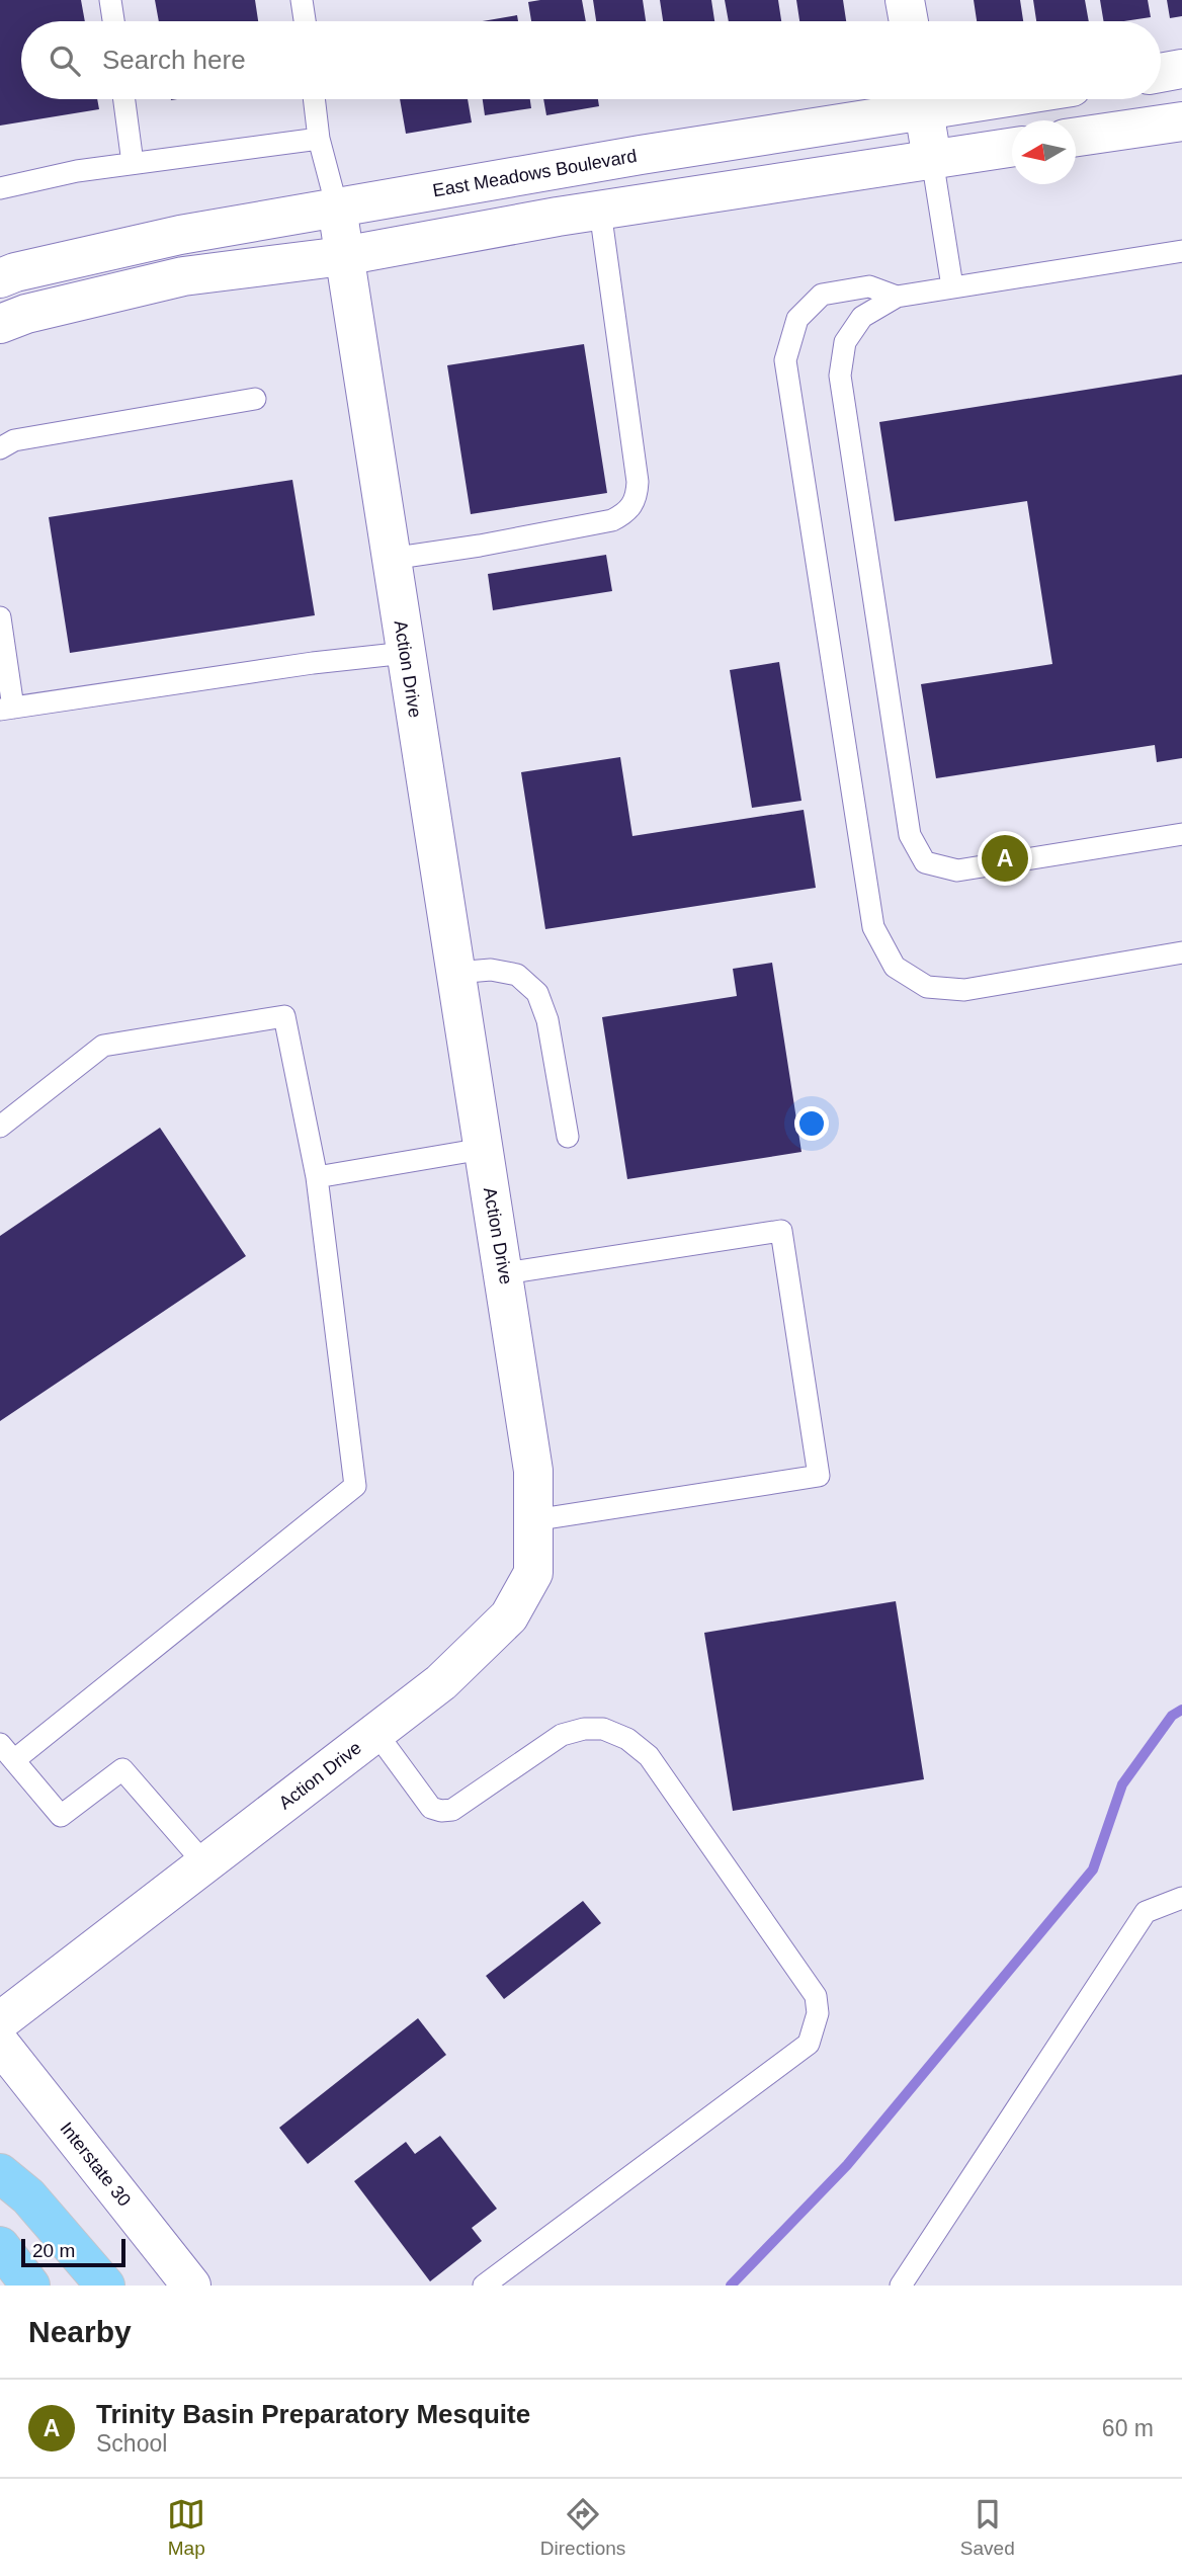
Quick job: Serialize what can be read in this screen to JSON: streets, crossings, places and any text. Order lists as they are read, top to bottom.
{
  "streets": {
    "street": ["East Meadows Boulevard", "Action Drive", "Interstate 30"]
  },
  "crossings": [
    ["East Meadows Boulevard", "Action Drive"]
  ],
  "scale_bar": "20 m",
  "north": "left",
  "page": {
    "search": "Search here",
    "pins": "A",
    "scale": "20 m",
    "heading": "Nearby",
    "list": [
      {
        "mark": "A",
        "name": "Trinity Basin Preparatory Mesquite",
        "note": "School",
        "value": "60 m"
      }
    ],
    "nav": ["Map", "Directions", "Saved"]
  }
}
